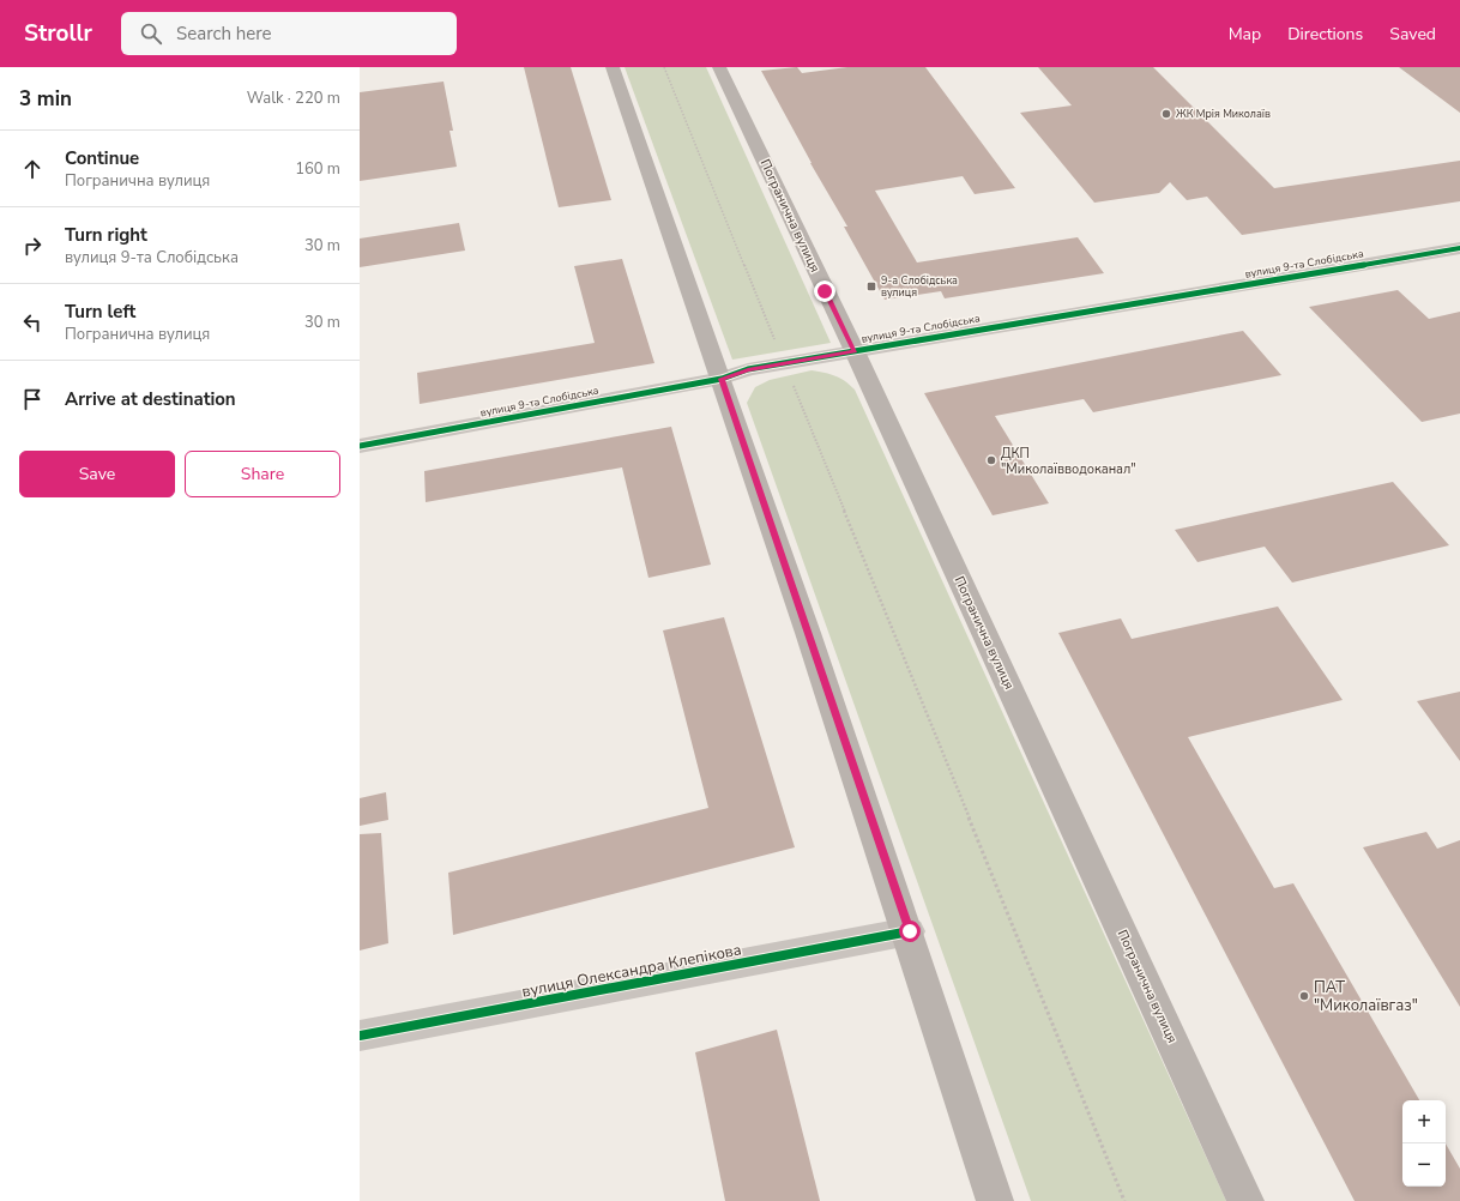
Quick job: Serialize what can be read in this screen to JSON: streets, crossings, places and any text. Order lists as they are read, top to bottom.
{
  "streets": {
    "main road": ["Погранична вулиця"],
    "street": ["вулиця 9-та Слобідська", "вулиця Олександра Клепікова"]
  },
  "crossings": [
    ["Погранична вулиця", "вулиця 9-та Слобідська"]
  ],
  "places": {
    "other": ["ЖК Мрія Миколаїв", "ДКП \"Миколаївводоканал\"", "ПАТ \"Миколаївгаз\""],
    "transit": ["9-а Слобідська вулиця"]
  },
  "page": {
    "header": "Strollr",
    "search": "Search here",
    "nav": ["Map", "Directions", "Saved"],
    "heading": ["3 min", "Walk · 220 m"],
    "list": [
      ["Continue", "Погранична вулиця", "160 m"],
      ["Turn right", "вулиця 9-та Слобідська", "30 m"],
      ["Turn left", "Погранична вулиця", "30 m"],
      "Arrive at destination"
    ],
    "buttons": ["Save", "Share"],
    "map_buttons": ["+", "−"]
  }
}
